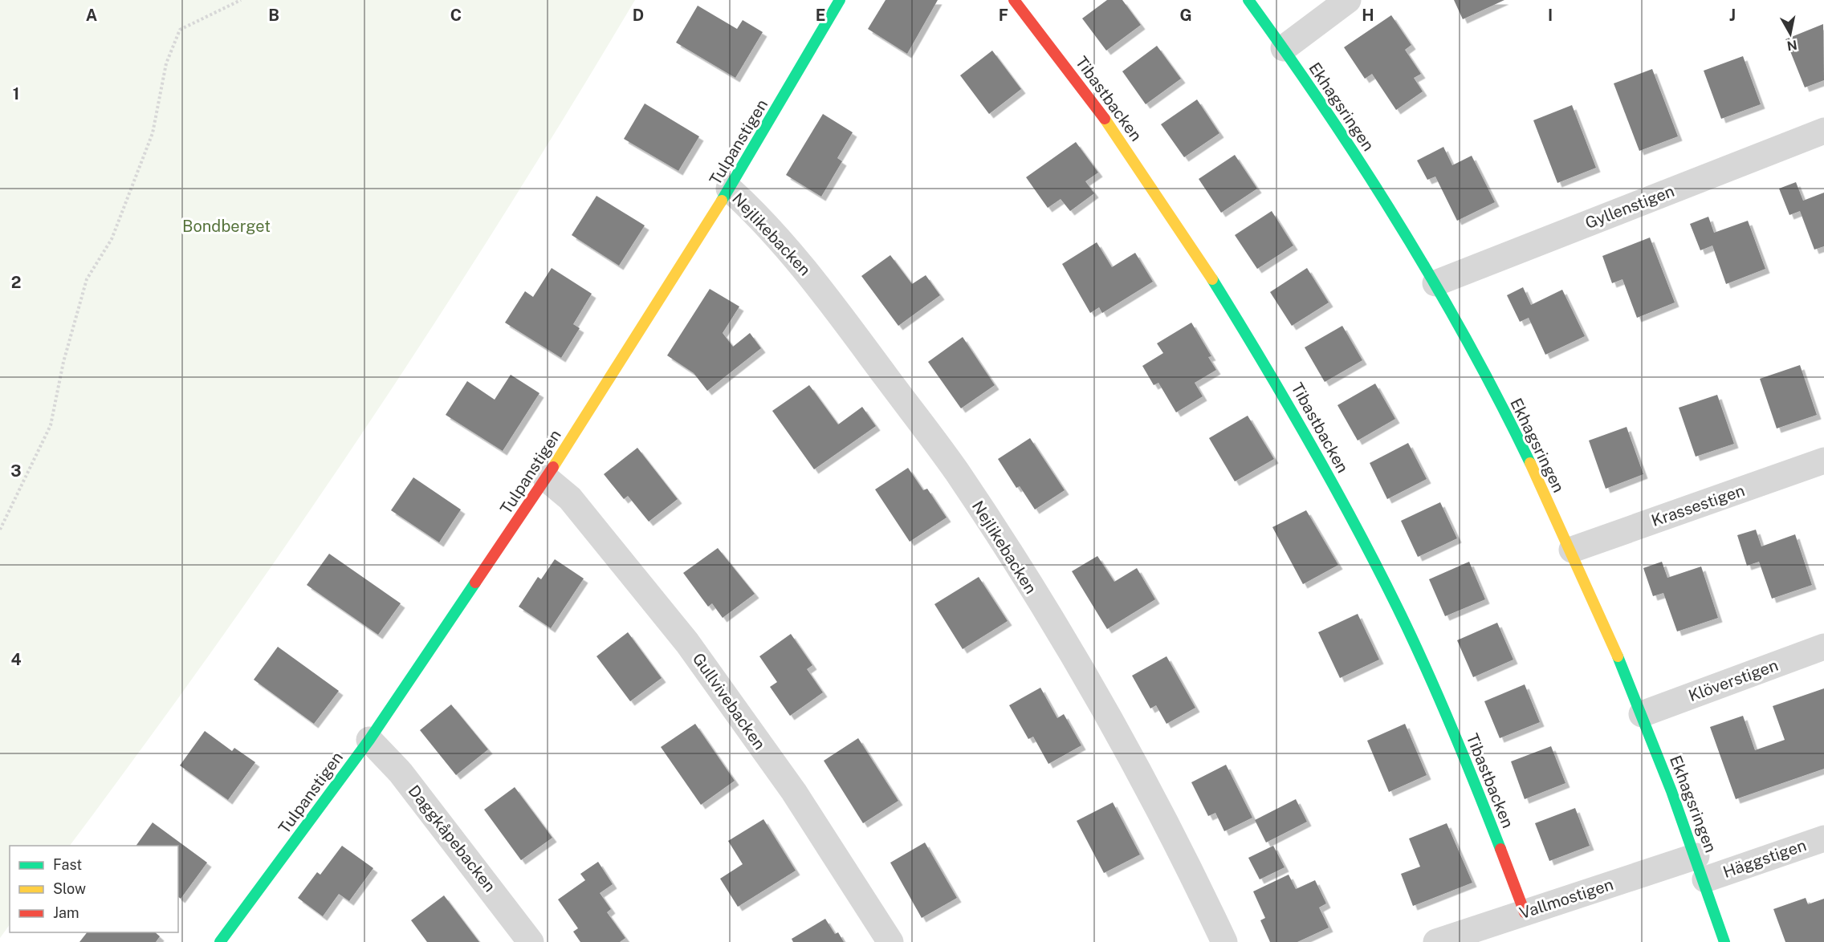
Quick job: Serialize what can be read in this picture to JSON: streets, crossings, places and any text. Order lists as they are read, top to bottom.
{
  "streets": {
    "street": [
      "Tibastbacken",
      "Ekhagsringen",
      "Tulpanstigen",
      "Gyllenstigen",
      "Nejlikebacken",
      "Krassestigen",
      "Klöverstigen",
      "Gullvivebacken",
      "Daggkåpebacken",
      "Häggstigen",
      "Vallmostigen"
    ]
  },
  "crossings": [
    ["Tibastbacken", "Vallmostigen"],
    ["Ekhagsringen", "Gyllenstigen"],
    ["Ekhagsringen", "Krassestigen"],
    ["Ekhagsringen", "Klöverstigen"],
    ["Ekhagsringen", "Häggstigen"],
    ["Ekhagsringen", "Vallmostigen"],
    ["Tulpanstigen", "Nejlikebacken"],
    ["Tulpanstigen", "Gullvivebacken"],
    ["Tulpanstigen", "Daggkåpebacken"],
    ["Häggstigen", "Vallmostigen"]
  ],
  "parks": ["Bondberget"],
  "legend": ["Fast", "Slow", "Jam"],
  "north": "bottom",
  "grid": {
    "columns": [
      "A",
      "B",
      "C",
      "D",
      "E",
      "F",
      "G",
      "H",
      "I",
      "J"
    ],
    "rows": [
      "1",
      "2",
      "3",
      "4"
    ]
  }
}
